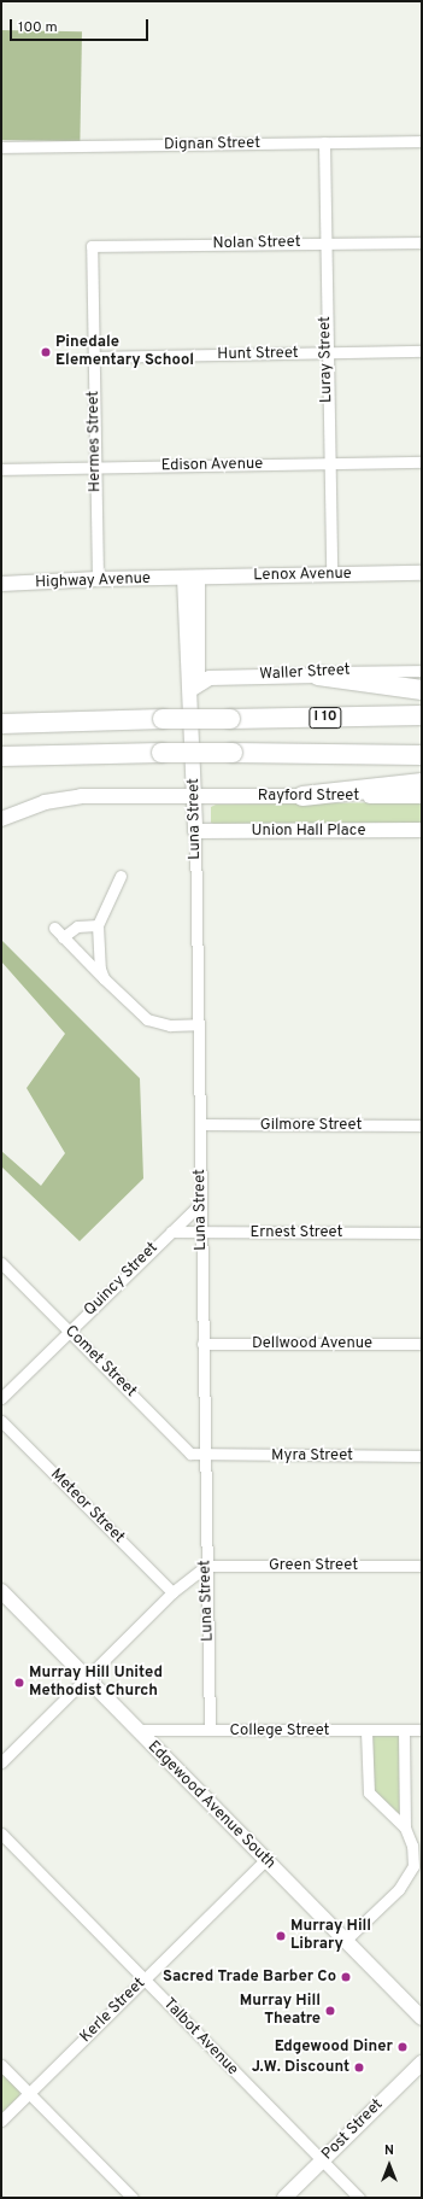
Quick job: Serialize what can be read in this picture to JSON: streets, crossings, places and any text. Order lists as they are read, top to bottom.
{
  "streets": {
    "highway": ["I 10"],
    "main road": [
      "Lenox Avenue",
      "Highway Avenue",
      "Waller Street",
      "Rayford Street",
      "Luna Street",
      "Union Hall Place",
      "Edgewood Avenue South",
      "Post Street"
    ],
    "street": [
      "Dignan Street",
      "Nolan Street",
      "Hunt Street",
      "Luray Street",
      "Hermes Street",
      "Edison Avenue",
      "Gilmore Street",
      "Ernest Street",
      "Quincy Street",
      "Dellwood Avenue",
      "Comet Street",
      "Myra Street",
      "Meteor Street",
      "Green Street",
      "College Street",
      "Kerle Street",
      "Talbot Avenue"
    ]
  },
  "crossings": [
    ["Dignan Street", "Luray Street"],
    ["Nolan Street", "Luray Street"],
    ["Nolan Street", "Hermes Street"],
    ["Hunt Street", "Luray Street"],
    ["Hunt Street", "Hermes Street"],
    ["Luray Street", "Edison Avenue"],
    ["Luray Street", "Lenox Avenue"],
    ["Hermes Street", "Edison Avenue"],
    ["Hermes Street", "Highway Avenue"],
    ["Lenox Avenue", "Highway Avenue"],
    ["Lenox Avenue", "Luna Street"],
    ["Highway Avenue", "Luna Street"],
    ["Waller Street", "Luna Street"],
    ["Rayford Street", "Luna Street"],
    ["Luna Street", "Union Hall Place"],
    ["Luna Street", "Gilmore Street"],
    ["Luna Street", "Ernest Street"],
    ["Luna Street", "Quincy Street"],
    ["Luna Street", "Dellwood Avenue"],
    ["Luna Street", "Comet Street"],
    ["Luna Street", "Myra Street"],
    ["Luna Street", "Green Street"],
    ["Luna Street", "College Street"],
    ["Ernest Street", "Quincy Street"],
    ["Quincy Street", "Comet Street"],
    ["Comet Street", "Myra Street"],
    ["College Street", "Edgewood Avenue South"],
    ["Edgewood Avenue South", "Kerle Street"],
    ["Kerle Street", "Talbot Avenue"],
    ["Talbot Avenue", "Post Street"]
  ],
  "places": [
    "Pinedale Elementary School",
    "Murray Hill United Methodist Church",
    "Murray Hill Library",
    "Sacred Trade Barber Co",
    "Murray Hill Theatre",
    "Edgewood Diner",
    "J.W. Discount"
  ],
  "scale_bar": "100 m",
  "north": "top"
}
